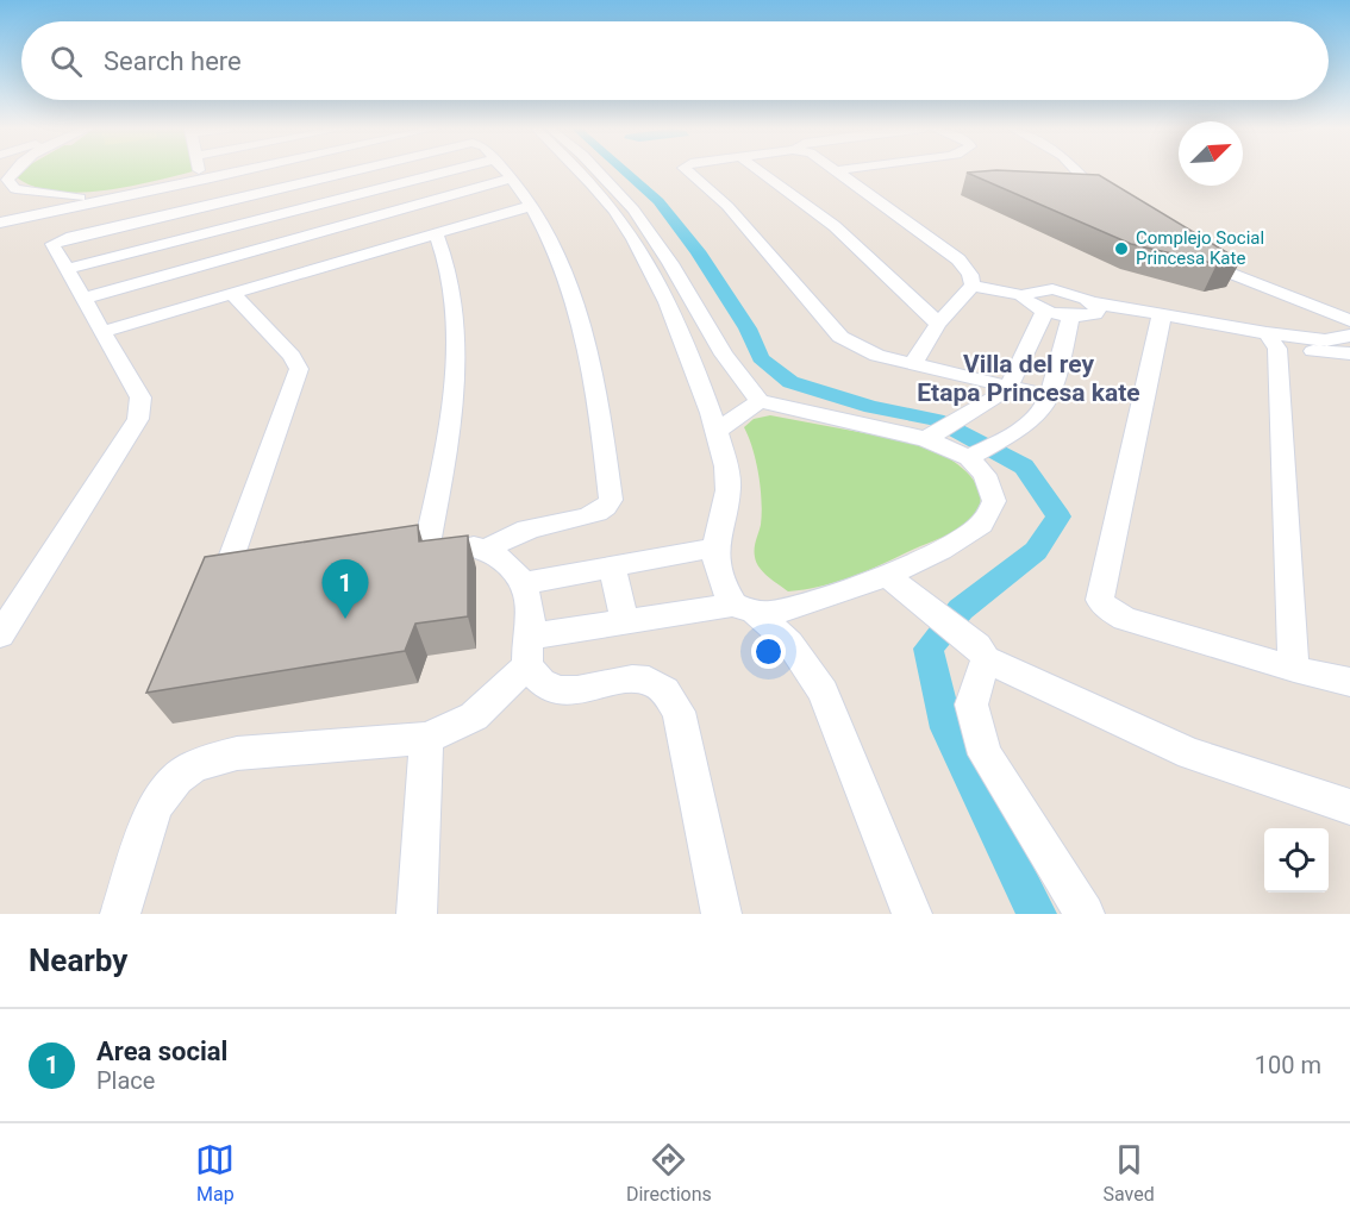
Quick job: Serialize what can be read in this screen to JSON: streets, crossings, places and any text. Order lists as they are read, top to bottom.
{
  "districts": ["Villa del rey Etapa Princesa kate"],
  "places": ["Complejo Social Princesa Kate"],
  "north": "top right",
  "page": {
    "search": "Search here",
    "pins": "1",
    "heading": "Nearby",
    "list": [
      {
        "mark": "1",
        "name": "Area social",
        "note": "Place",
        "value": "100 m"
      }
    ],
    "nav": ["Map", "Directions", "Saved"]
  }
}
